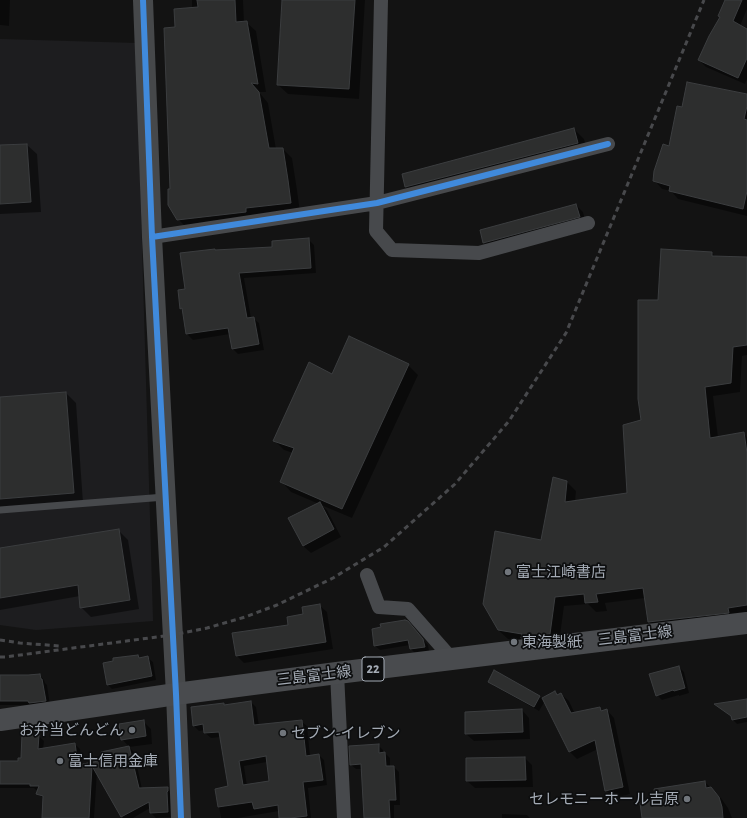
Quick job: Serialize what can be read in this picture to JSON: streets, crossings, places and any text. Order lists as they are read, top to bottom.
{
  "streets": {
    "main road": ["三島富士線", "22"]
  },
  "places": [
    "富士江崎書店",
    "東海製紙",
    "お弁当どんどん",
    "セブン-イレブン",
    "富士信用金庫",
    "セレモニーホール吉原"
  ]
}
